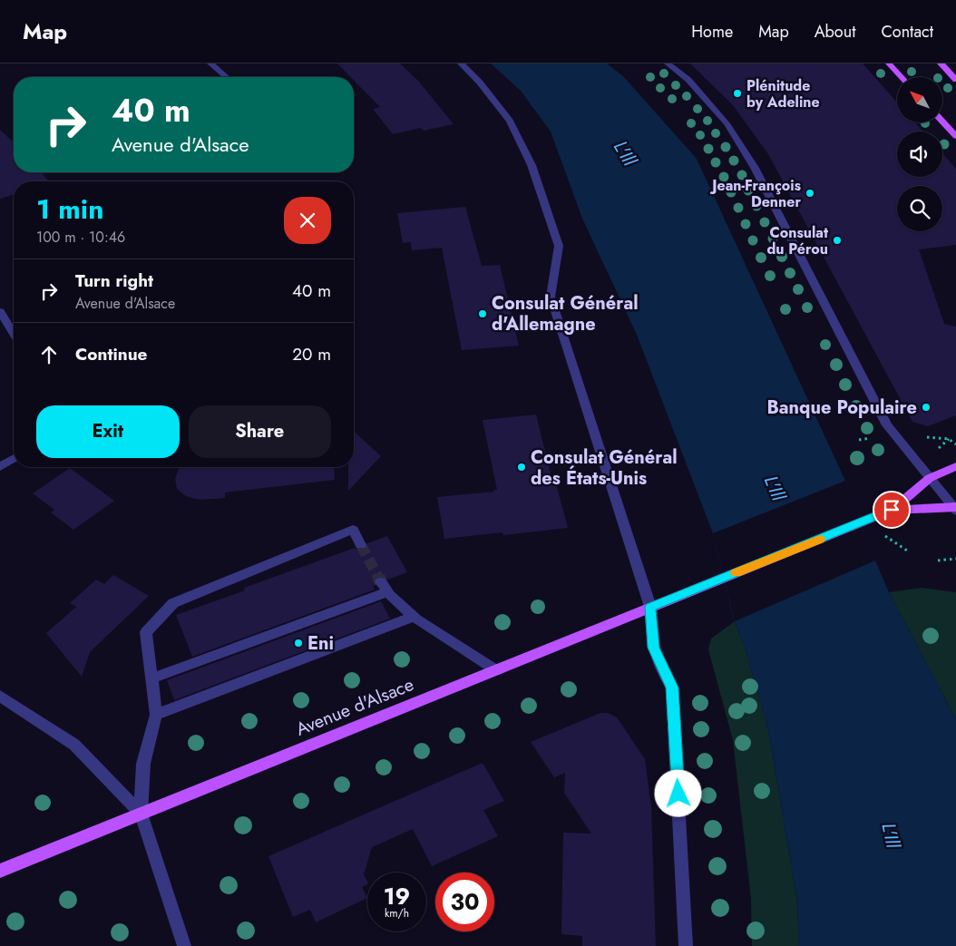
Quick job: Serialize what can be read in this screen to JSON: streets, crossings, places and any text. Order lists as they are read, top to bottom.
{
  "streets": {
    "main road": ["Avenue d'Alsace"]
  },
  "water": ["L'Ill"],
  "places": [
    "Plénitude by Adeline",
    "Jean-François Denner",
    "Consulat du Pérou",
    "Consulat Général d'Allemagne",
    "Banque Populaire",
    "Consulat Général des États-Unis",
    "Eni"
  ],
  "north": "top left",
  "page": {
    "header": "Map",
    "nav": [
      "Home",
      "Map",
      "About",
      "Contact"
    ],
    "turn": ["40 m", "Avenue d'Alsace"],
    "heading": ["1 min", "100 m · 10:46"],
    "list": [
      {
        "name": "Turn right",
        "note": "Avenue d'Alsace",
        "value": "40 m"
      },
      {
        "name": "Continue",
        "value": "20 m"
      }
    ],
    "buttons": ["Exit", "Share"],
    "speed": "19 km/h",
    "limit": "30"
  }
}
